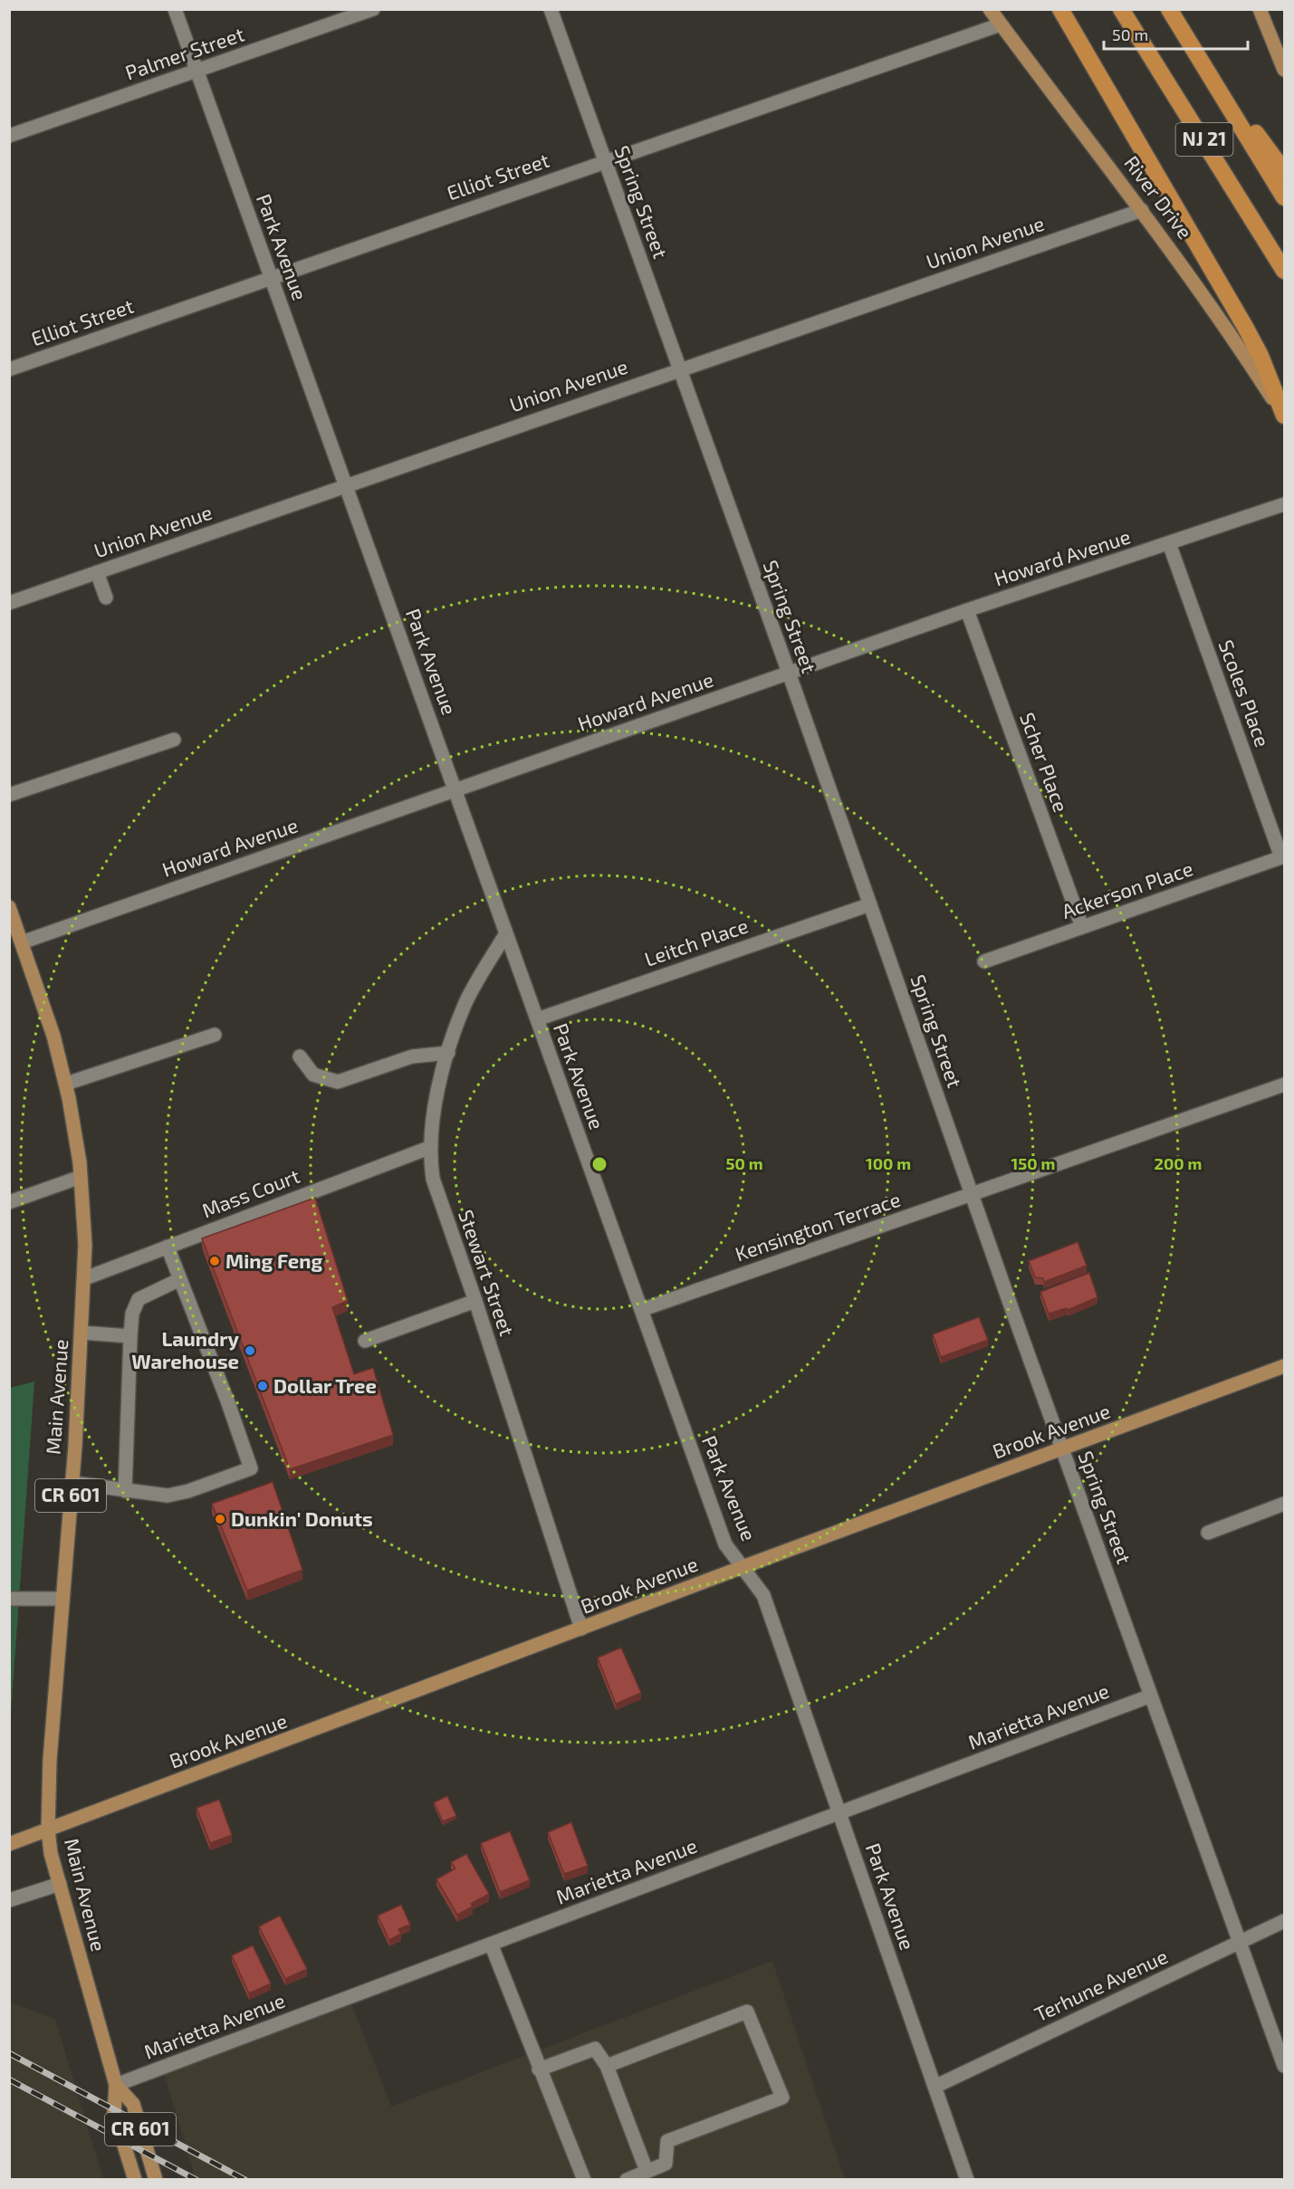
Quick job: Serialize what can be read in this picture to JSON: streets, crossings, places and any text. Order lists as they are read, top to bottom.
{
  "streets": {
    "highway": ["NJ 21"],
    "main road": [
      "River Drive",
      "Main Avenue",
      "Brook Avenue",
      "CR 601"
    ],
    "street": [
      "Palmer Street",
      "Elliot Street",
      "Spring Street",
      "Union Avenue",
      "Park Avenue",
      "Howard Avenue",
      "Scoles Place",
      "Scher Place",
      "Ackerson Place",
      "Leitch Place",
      "Mass Court",
      "Kensington Terrace",
      "Stewart Street",
      "Marietta Avenue",
      "Terhune Avenue"
    ]
  },
  "crossings": [
    ["Palmer Street", "Park Avenue"],
    ["Elliot Street", "River Drive"],
    ["Elliot Street", "Spring Street"],
    ["Elliot Street", "Park Avenue"],
    ["River Drive", "Union Avenue"],
    ["Spring Street", "Union Avenue"],
    ["Spring Street", "Howard Avenue"],
    ["Spring Street", "Leitch Place"],
    ["Spring Street", "Kensington Terrace"],
    ["Spring Street", "Brook Avenue"],
    ["Spring Street", "Marietta Avenue"],
    ["Spring Street", "Terhune Avenue"],
    ["Union Avenue", "Park Avenue"],
    ["Park Avenue", "Howard Avenue"],
    ["Park Avenue", "Leitch Place"],
    ["Park Avenue", "Kensington Terrace"],
    ["Park Avenue", "Stewart Street"],
    ["Park Avenue", "Brook Avenue"],
    ["Park Avenue", "Marietta Avenue"],
    ["Park Avenue", "Terhune Avenue"],
    ["Howard Avenue", "Scoles Place"],
    ["Howard Avenue", "Scher Place"],
    ["Howard Avenue", "Main Avenue"],
    ["Scoles Place", "Ackerson Place"],
    ["Scher Place", "Ackerson Place"],
    ["Mass Court", "Stewart Street"],
    ["Mass Court", "Main Avenue"],
    ["Stewart Street", "Brook Avenue"],
    ["Main Avenue", "Brook Avenue"],
    ["Main Avenue", "Marietta Avenue"]
  ],
  "places": [
    "Ming Feng",
    "Laundry Warehouse",
    "Dollar Tree",
    "Dunkin' Donuts"
  ],
  "scale_bar": "50 m",
  "rings": [
    "50 m",
    "100 m",
    "150 m",
    "200 m"
  ]
}
